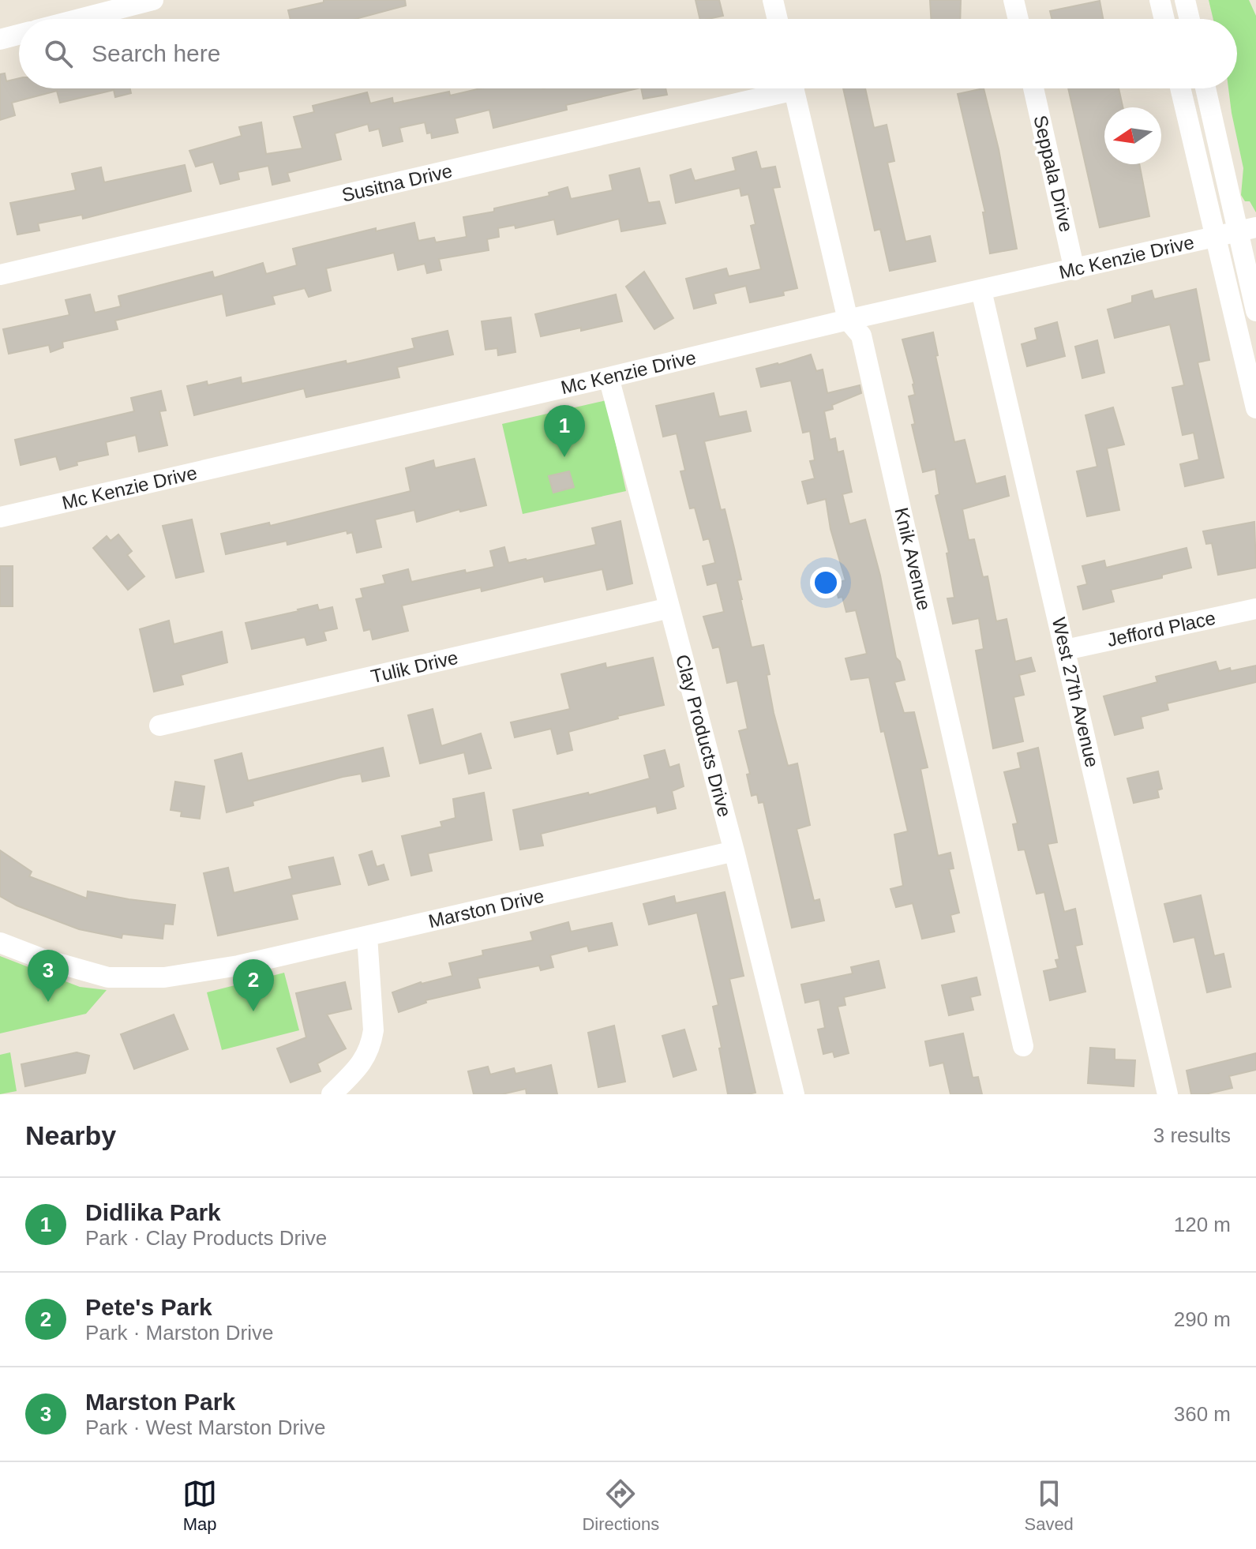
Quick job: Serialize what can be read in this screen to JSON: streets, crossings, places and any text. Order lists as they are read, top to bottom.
{
  "streets": {
    "street": [
      "Seppala Drive",
      "Susitna Drive",
      "Mc Kenzie Drive",
      "Knik Avenue",
      "Jefford Place",
      "Tulik Drive",
      "West 27th Avenue",
      "Clay Products Drive",
      "Marston Drive"
    ]
  },
  "crossings": [
    ["Seppala Drive", "Mc Kenzie Drive"],
    ["Mc Kenzie Drive", "Knik Avenue"],
    ["Mc Kenzie Drive", "West 27th Avenue"],
    ["Mc Kenzie Drive", "Clay Products Drive"],
    ["Jefford Place", "West 27th Avenue"],
    ["Tulik Drive", "Clay Products Drive"],
    ["Clay Products Drive", "Marston Drive"]
  ],
  "north": "left",
  "page": {
    "search": "Search here",
    "pins": ["1", "3", "2"],
    "heading": ["Nearby", "3 results"],
    "list": [
      {
        "mark": "1",
        "name": "Didlika Park",
        "note": "Park · Clay Products Drive",
        "value": "120 m"
      },
      {
        "mark": "2",
        "name": "Pete's Park",
        "note": "Park · Marston Drive",
        "value": "290 m"
      },
      {
        "mark": "3",
        "name": "Marston Park",
        "note": "Park · West Marston Drive",
        "value": "360 m"
      }
    ],
    "nav": ["Map", "Directions", "Saved"]
  }
}
